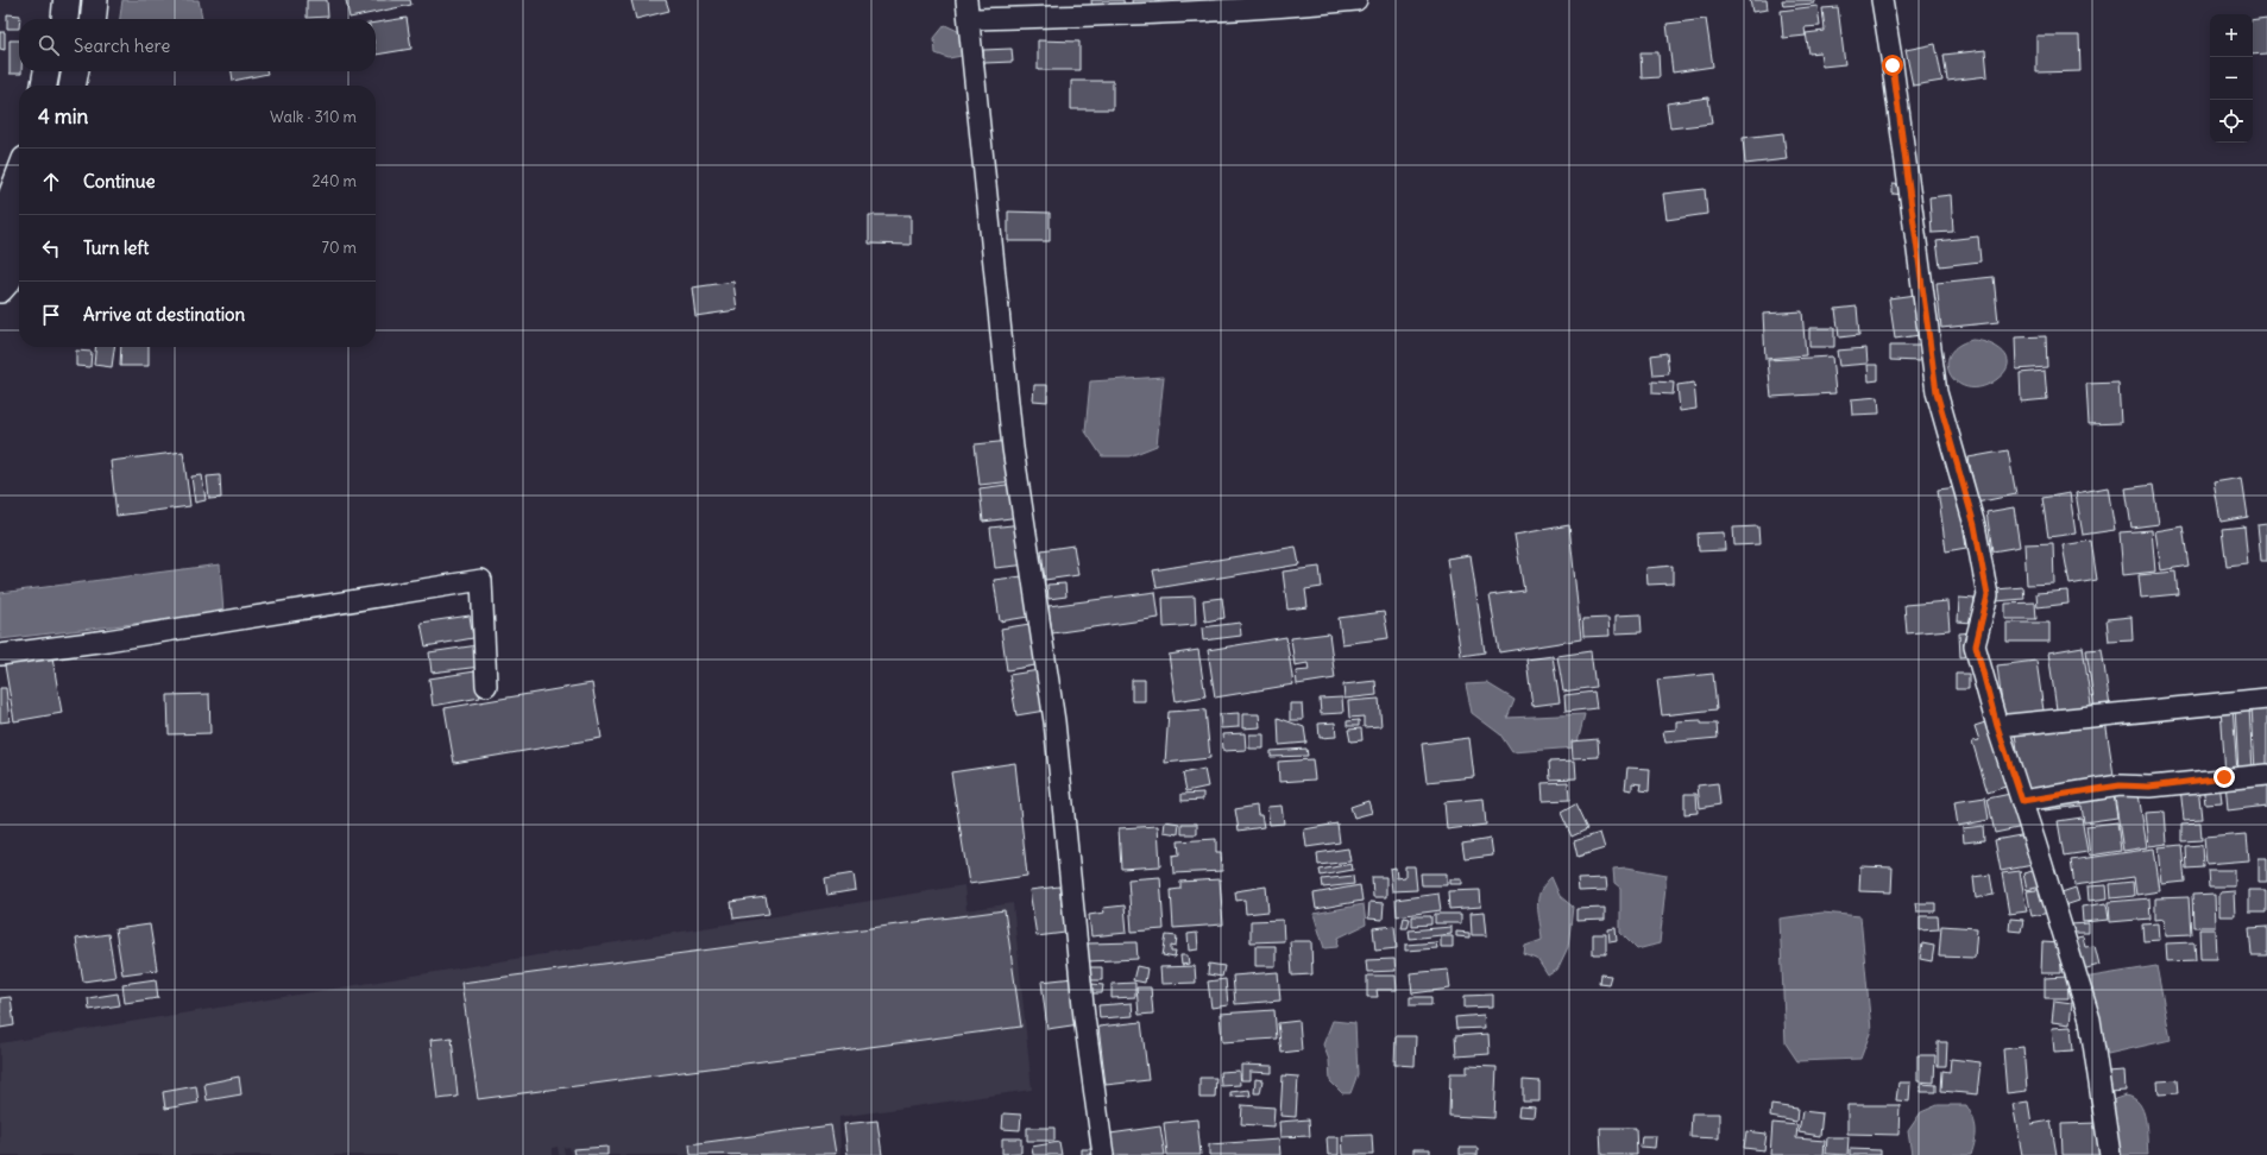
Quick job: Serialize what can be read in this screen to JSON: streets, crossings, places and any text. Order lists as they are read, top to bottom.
{
  "page": {
    "map_buttons": ["+", "−"],
    "search": "Search here",
    "heading": ["4 min", "Walk · 310 m"],
    "list": [
      ["Continue", "240 m"],
      ["Turn left", "70 m"],
      "Arrive at destination"
    ]
  }
}
